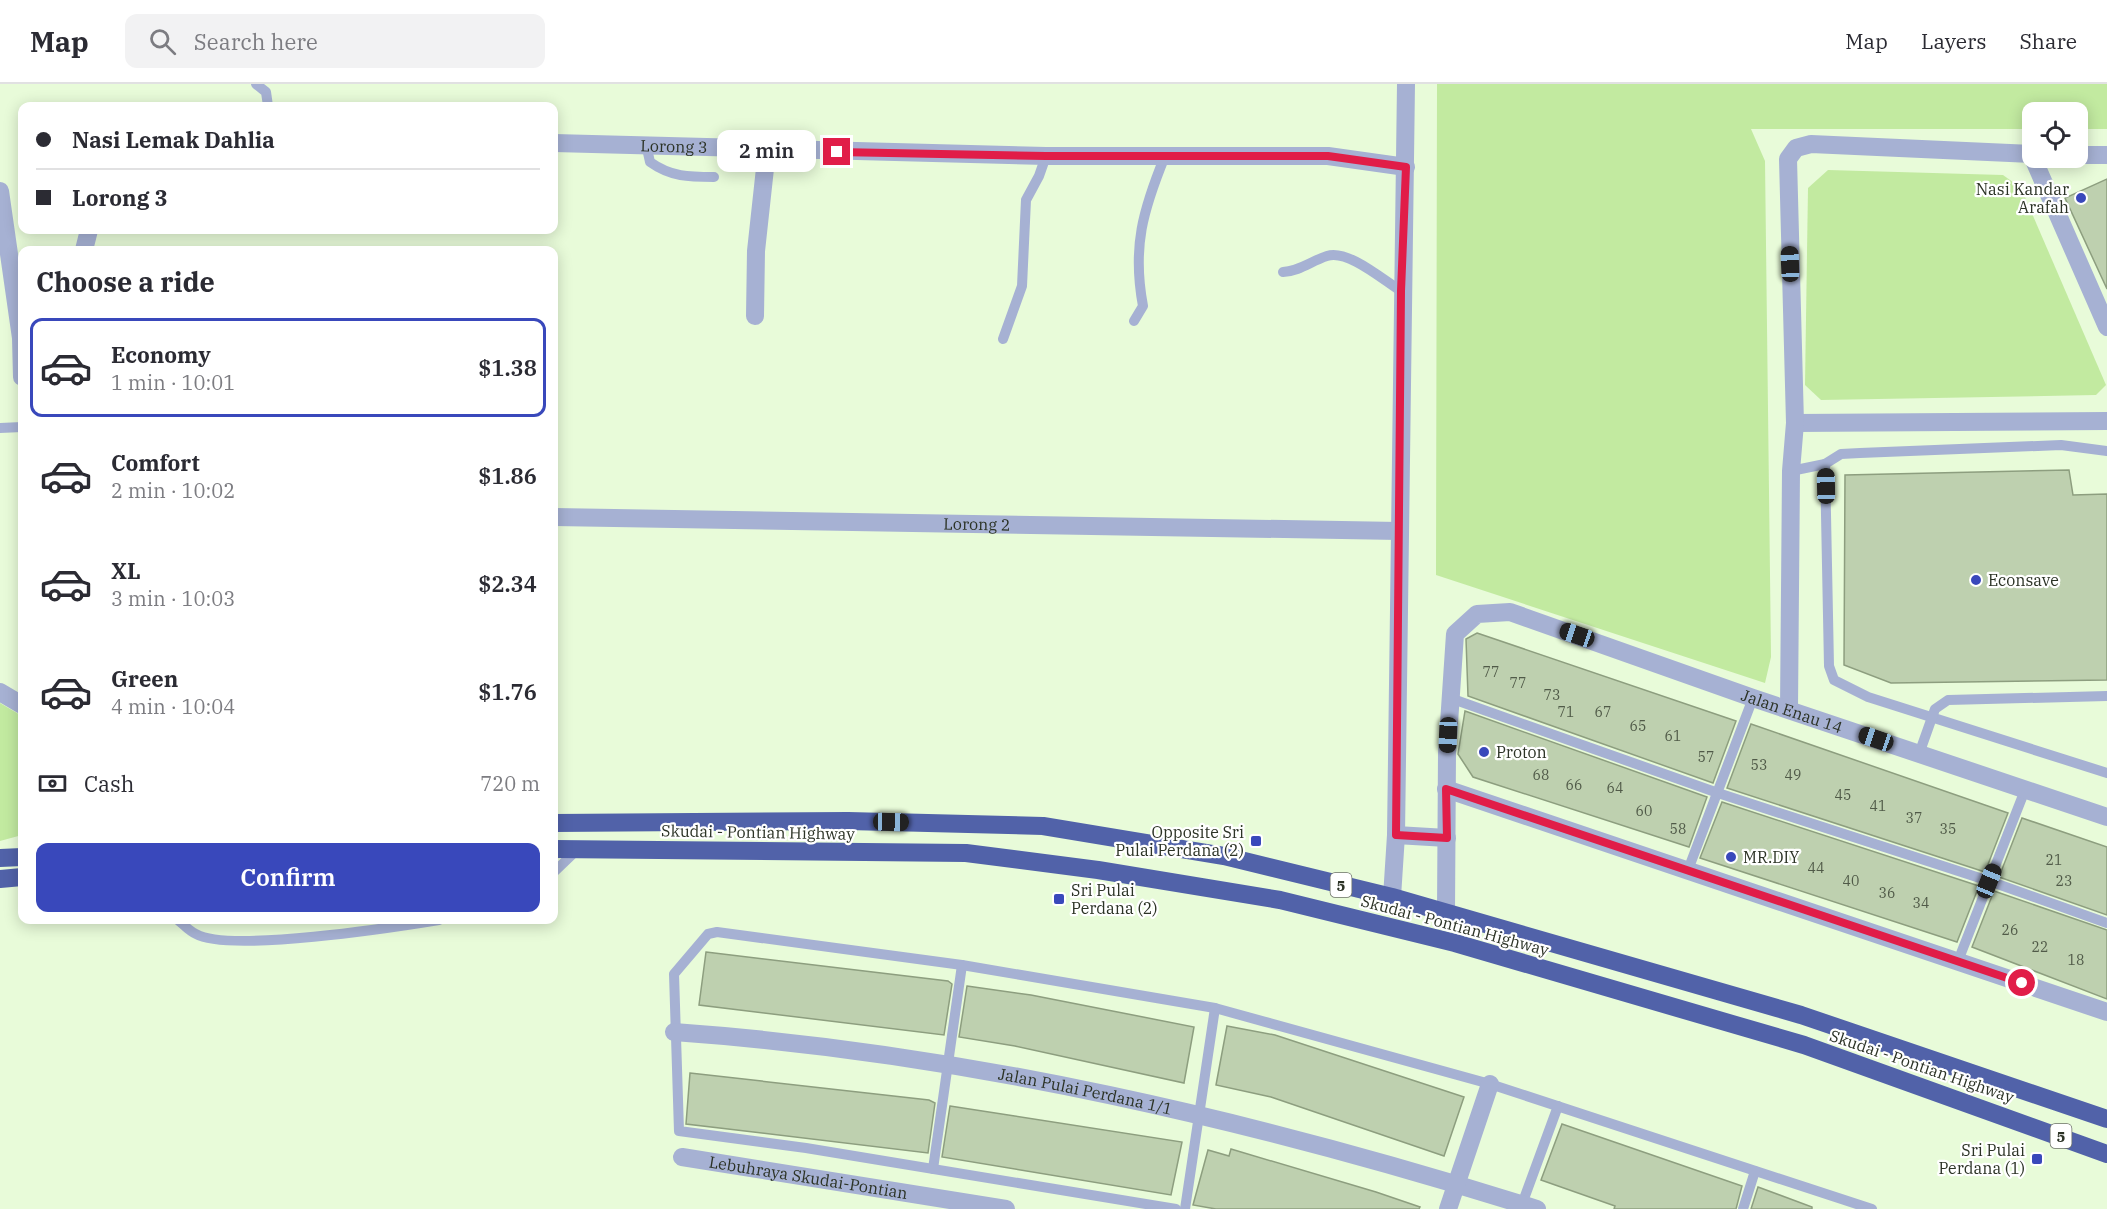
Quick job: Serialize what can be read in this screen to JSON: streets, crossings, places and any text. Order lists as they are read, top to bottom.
{
  "streets": {
    "highway": ["Skudai - Pontian Highway", "5"],
    "street": [
      "Lorong 3",
      "Lorong 2",
      "Jalan Enau 14",
      "Jalan Pulai Perdana 1/1",
      "Lebuhraya Skudai-Pontian"
    ]
  },
  "places": {
    "other": [
      "Nasi Kandar Arafah",
      "Econsave",
      "Proton",
      "MR.DIY"
    ],
    "transit": ["Opposite Sri Pulai Perdana (2)", "Sri Pulai Perdana (2)", "Sri Pulai Perdana (1)"]
  },
  "house_numbers": [
    "77",
    "77",
    "73",
    "71",
    "67",
    "65",
    "61",
    "57",
    "53",
    "68",
    "49",
    "66",
    "64",
    "45",
    "41",
    "60",
    "37",
    "58",
    "35",
    "21",
    "44",
    "40",
    "23",
    "36",
    "34",
    "26",
    "22",
    "18"
  ],
  "page": {
    "header": "Map",
    "search": "Search here",
    "nav": ["Map", "Layers", "Share"],
    "banner": ["Nasi Lemak Dahlia", "Lorong 3"],
    "bubble": "2 min",
    "heading": "Choose a ride",
    "list": [
      {
        "name": "Economy",
        "note": "1 min · 10:01",
        "value": "$1.38"
      },
      {
        "name": "Comfort",
        "note": "2 min · 10:02",
        "value": "$1.86"
      },
      {
        "name": "XL",
        "note": "3 min · 10:03",
        "value": "$2.34"
      },
      {
        "name": "Green",
        "note": "4 min · 10:04",
        "value": "$1.76"
      }
    ],
    "pay": ["Cash", "720 m"],
    "buttons": "Confirm"
  }
}
